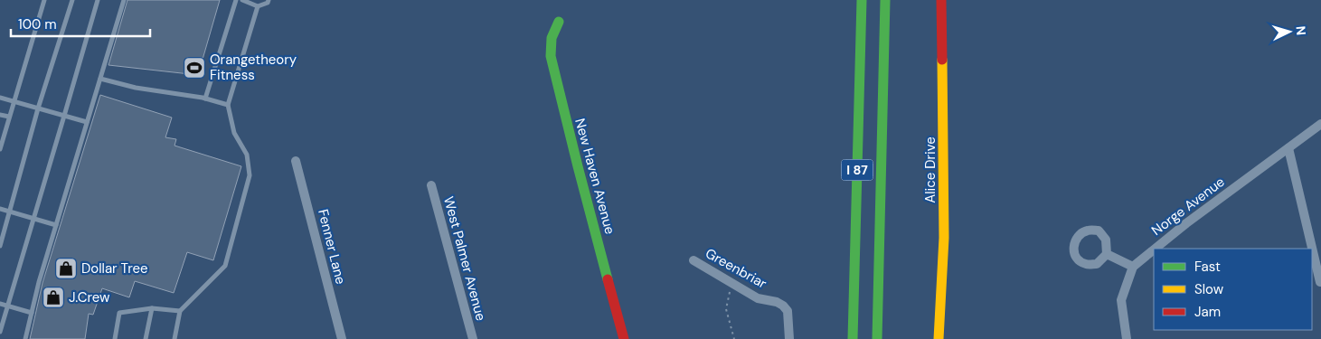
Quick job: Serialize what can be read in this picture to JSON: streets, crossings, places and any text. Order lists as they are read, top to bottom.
{
  "streets": {
    "main road": ["I 87", "Alice Drive", "New Haven Avenue"],
    "street": [
      "Norge Avenue",
      "Fenner Lane",
      "West Palmer Avenue",
      "Greenbriar"
    ]
  },
  "places": {
    "sports": ["Orangetheory Fitness"],
    "shop": ["Dollar Tree", "J.Crew"]
  },
  "legend": ["Fast", "Slow", "Jam"],
  "scale_bar": "100 m",
  "north": "right"
}
